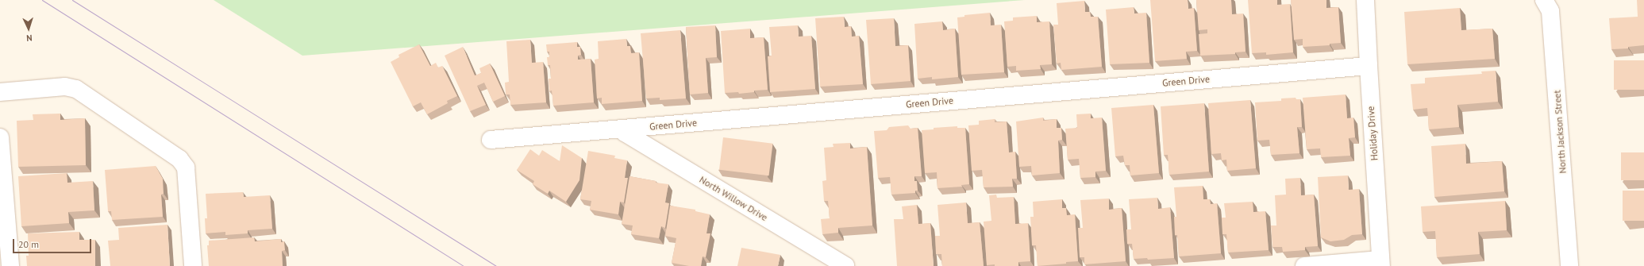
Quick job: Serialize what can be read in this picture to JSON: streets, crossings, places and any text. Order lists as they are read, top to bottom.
{
  "streets": {
    "street": [
      "Green Drive",
      "North Jackson Street",
      "Holiday Drive",
      "North Willow Drive"
    ]
  },
  "crossings": [
    ["Green Drive", "Holiday Drive"],
    ["Green Drive", "North Willow Drive"]
  ],
  "scale_bar": "20 m",
  "north": "bottom"
}
